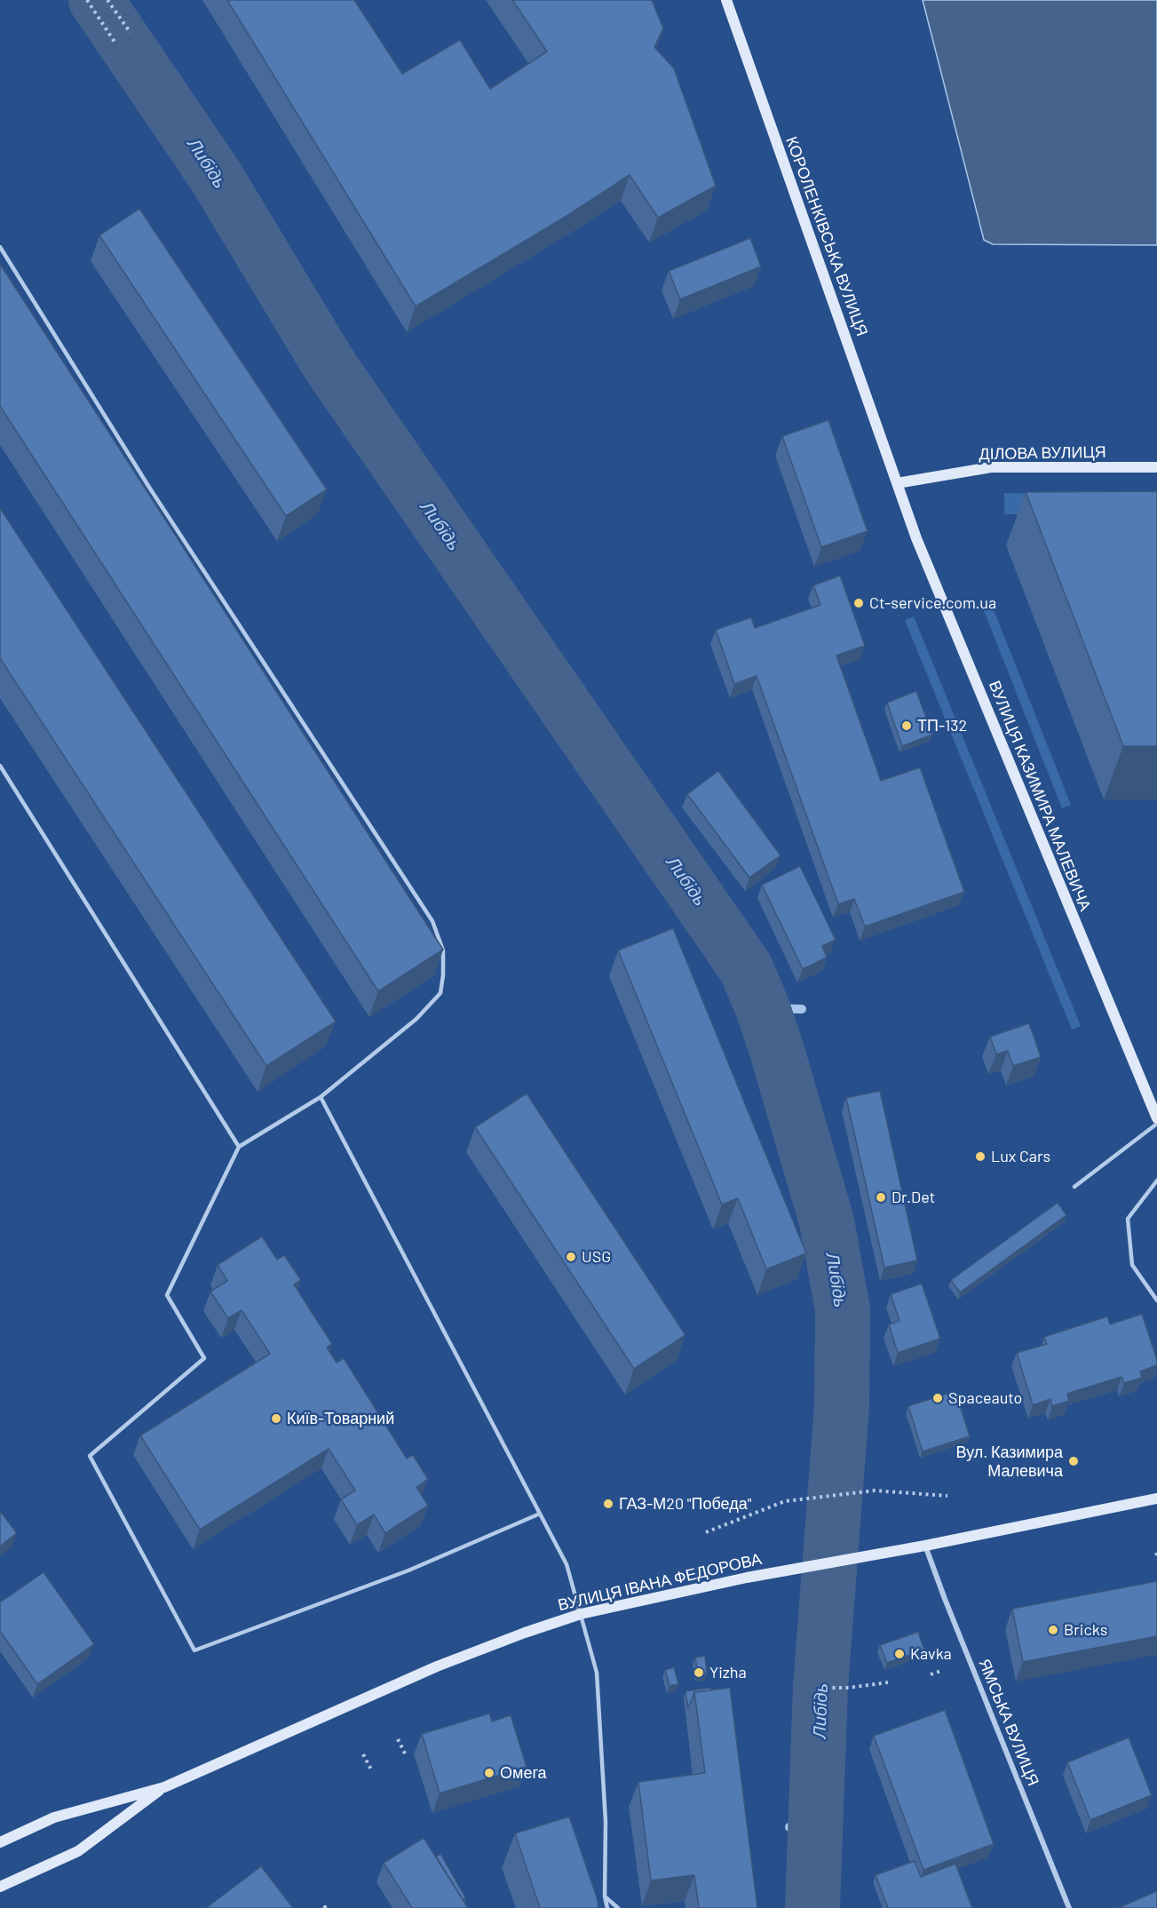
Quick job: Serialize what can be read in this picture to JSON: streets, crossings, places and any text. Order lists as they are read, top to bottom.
{
  "streets": {
    "main road": [
      "КОРОЛЕНКІВСЬКА ВУЛИЦЯ",
      "ДІЛОВА ВУЛИЦЯ",
      "ВУЛИЦЯ КАЗИМИРА МАЛЕВИЧА",
      "ВУЛИЦЯ ІВАНА ФЕДОРОВА"
    ],
    "street": ["ЯМСЬКА ВУЛИЦЯ"]
  },
  "crossings": [
    ["КОРОЛЕНКІВСЬКА ВУЛИЦЯ", "ДІЛОВА ВУЛИЦЯ"],
    ["КОРОЛЕНКІВСЬКА ВУЛИЦЯ", "ВУЛИЦЯ КАЗИМИРА МАЛЕВИЧА"],
    ["ДІЛОВА ВУЛИЦЯ", "ВУЛИЦЯ КАЗИМИРА МАЛЕВИЧА"],
    ["ВУЛИЦЯ ІВАНА ФЕДОРОВА", "ЯМСЬКА ВУЛИЦЯ"]
  ],
  "water": ["Либідь"],
  "places": [
    "Ct-service.com.ua",
    "ТП-132",
    "Lux Cars",
    "Dr.Det",
    "USG",
    "Spaceauto",
    "Київ-Товарний",
    "Вул. Казимира Малевича",
    "ГАЗ-М20 \"Победа\"",
    "Bricks",
    "Kavka",
    "Yizha",
    "Омега"
  ]
}
